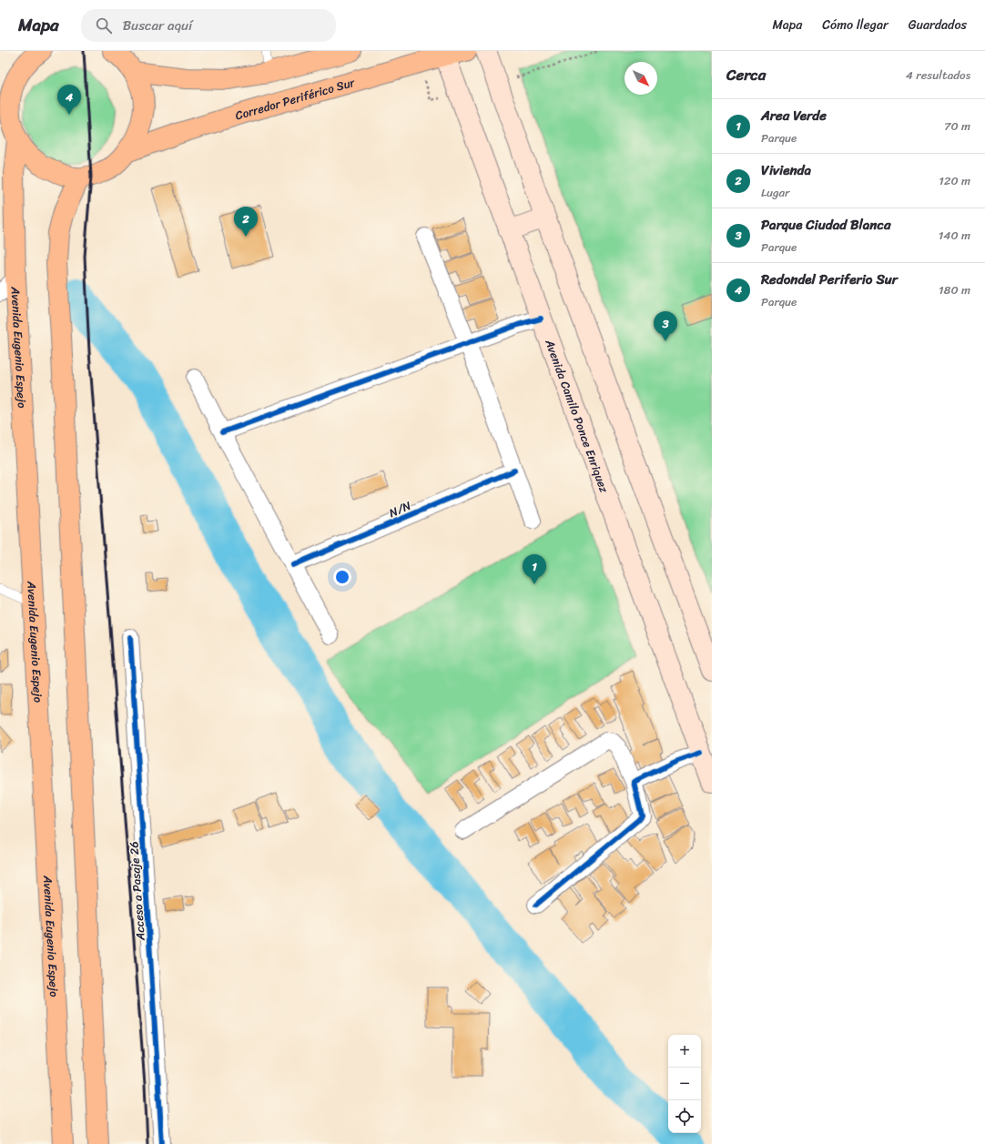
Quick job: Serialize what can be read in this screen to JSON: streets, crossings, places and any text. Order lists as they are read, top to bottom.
{
  "streets": {
    "main road": ["Corredor Periférico Sur", "Avenida Eugenio Espejo", "Avenida Camilo Ponce Enriquez"],
    "street": ["N/N", "Acceso a Pasaje 26"]
  },
  "crossings": [
    ["Corredor Periférico Sur", "Avenida Camilo Ponce Enriquez"]
  ],
  "north": "bottom right",
  "page": {
    "header": "Mapa",
    "search": "Buscar aquí",
    "nav": ["Mapa", "Cómo llegar", "Guardados"],
    "heading": ["Cerca", "4 resultados"],
    "pins": [
      "4",
      "2",
      "3",
      "1"
    ],
    "list": [
      {
        "mark": "1",
        "name": "Area Verde",
        "note": "Parque",
        "value": "70 m"
      },
      {
        "mark": "2",
        "name": "Vivienda",
        "note": "Lugar",
        "value": "120 m"
      },
      {
        "mark": "3",
        "name": "Parque Ciudad Blanca",
        "note": "Parque",
        "value": "140 m"
      },
      {
        "mark": "4",
        "name": "Redondel Periferio Sur",
        "note": "Parque",
        "value": "180 m"
      }
    ],
    "map_buttons": ["+", "−"]
  }
}
